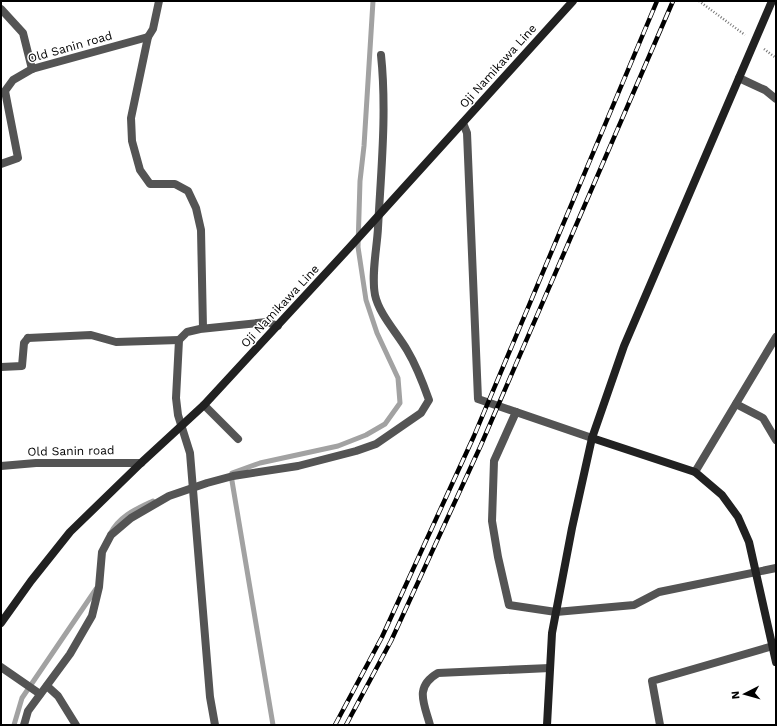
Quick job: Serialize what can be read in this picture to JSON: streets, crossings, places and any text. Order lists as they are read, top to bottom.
{
  "streets": {
    "street": ["Old Sanin road", "Oji Namikawa Line"]
  },
  "crossings": [
    ["Old Sanin road", "Oji Namikawa Line"]
  ],
  "north": "left"
}
